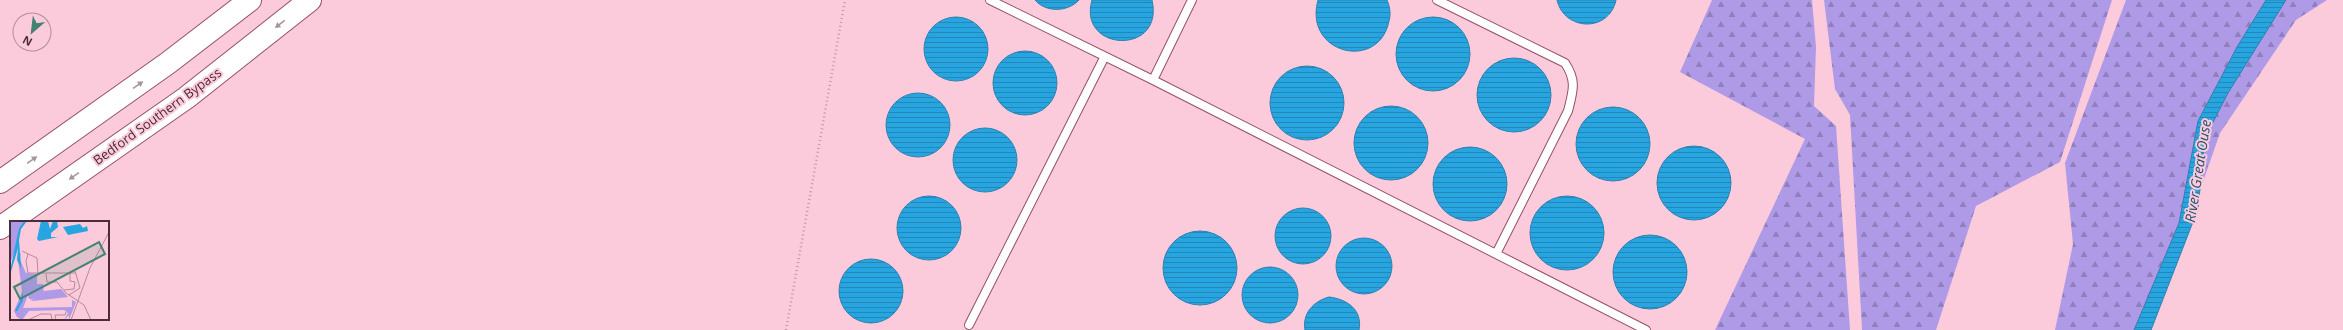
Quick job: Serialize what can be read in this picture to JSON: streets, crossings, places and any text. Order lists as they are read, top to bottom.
{
  "streets": {
    "highway": ["Bedford Southern Bypass"]
  },
  "water": ["River Great Ouse"],
  "north": "bottom left"
}
